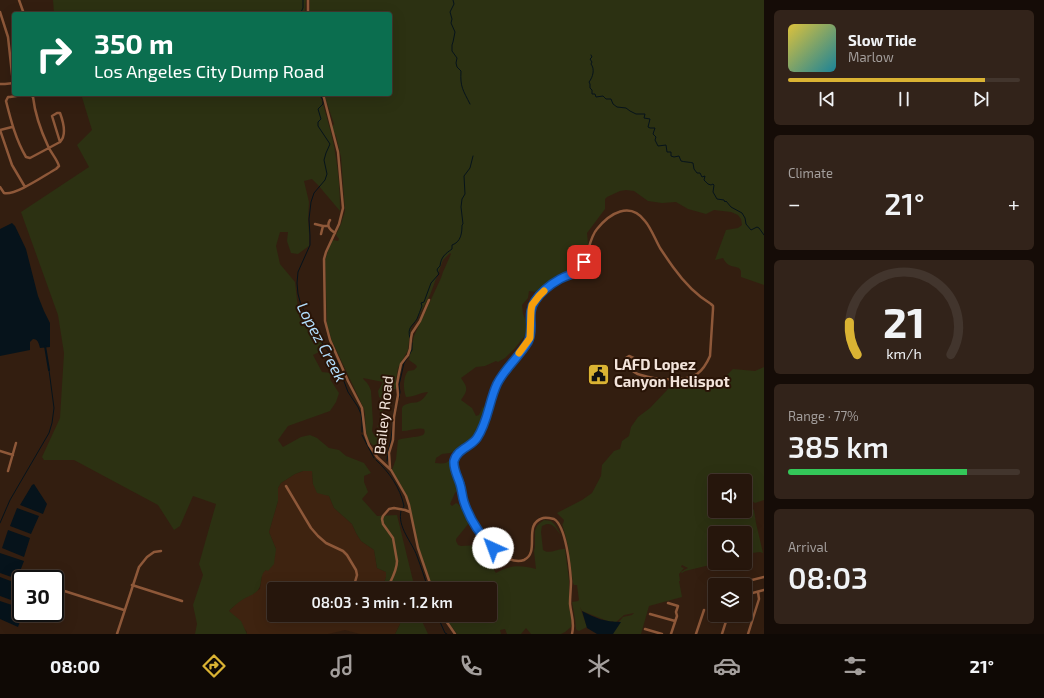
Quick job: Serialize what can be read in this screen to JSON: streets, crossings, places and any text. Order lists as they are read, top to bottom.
{
  "streets": {
    "street": ["Bailey Road"]
  },
  "water": ["Lopez Creek"],
  "places": {
    "public building": ["LAFD Lopez Canyon Helispot"]
  },
  "page": {
    "turn": ["350 m", "Los Angeles City Dump Road"],
    "song": ["Slow Tide", "Marlow"],
    "tile": [
      "Climate",
      ["Range · 77%", "385 km"],
      ["Arrival", "08:03"]
    ],
    "heat": ["−", "21°", "+"],
    "limit": "30",
    "trip": "08:03 · 3 min · 1.2 km",
    "tabs": ["08:00", "21°"],
    "gauge": ["21", "km/h"]
  }
}
